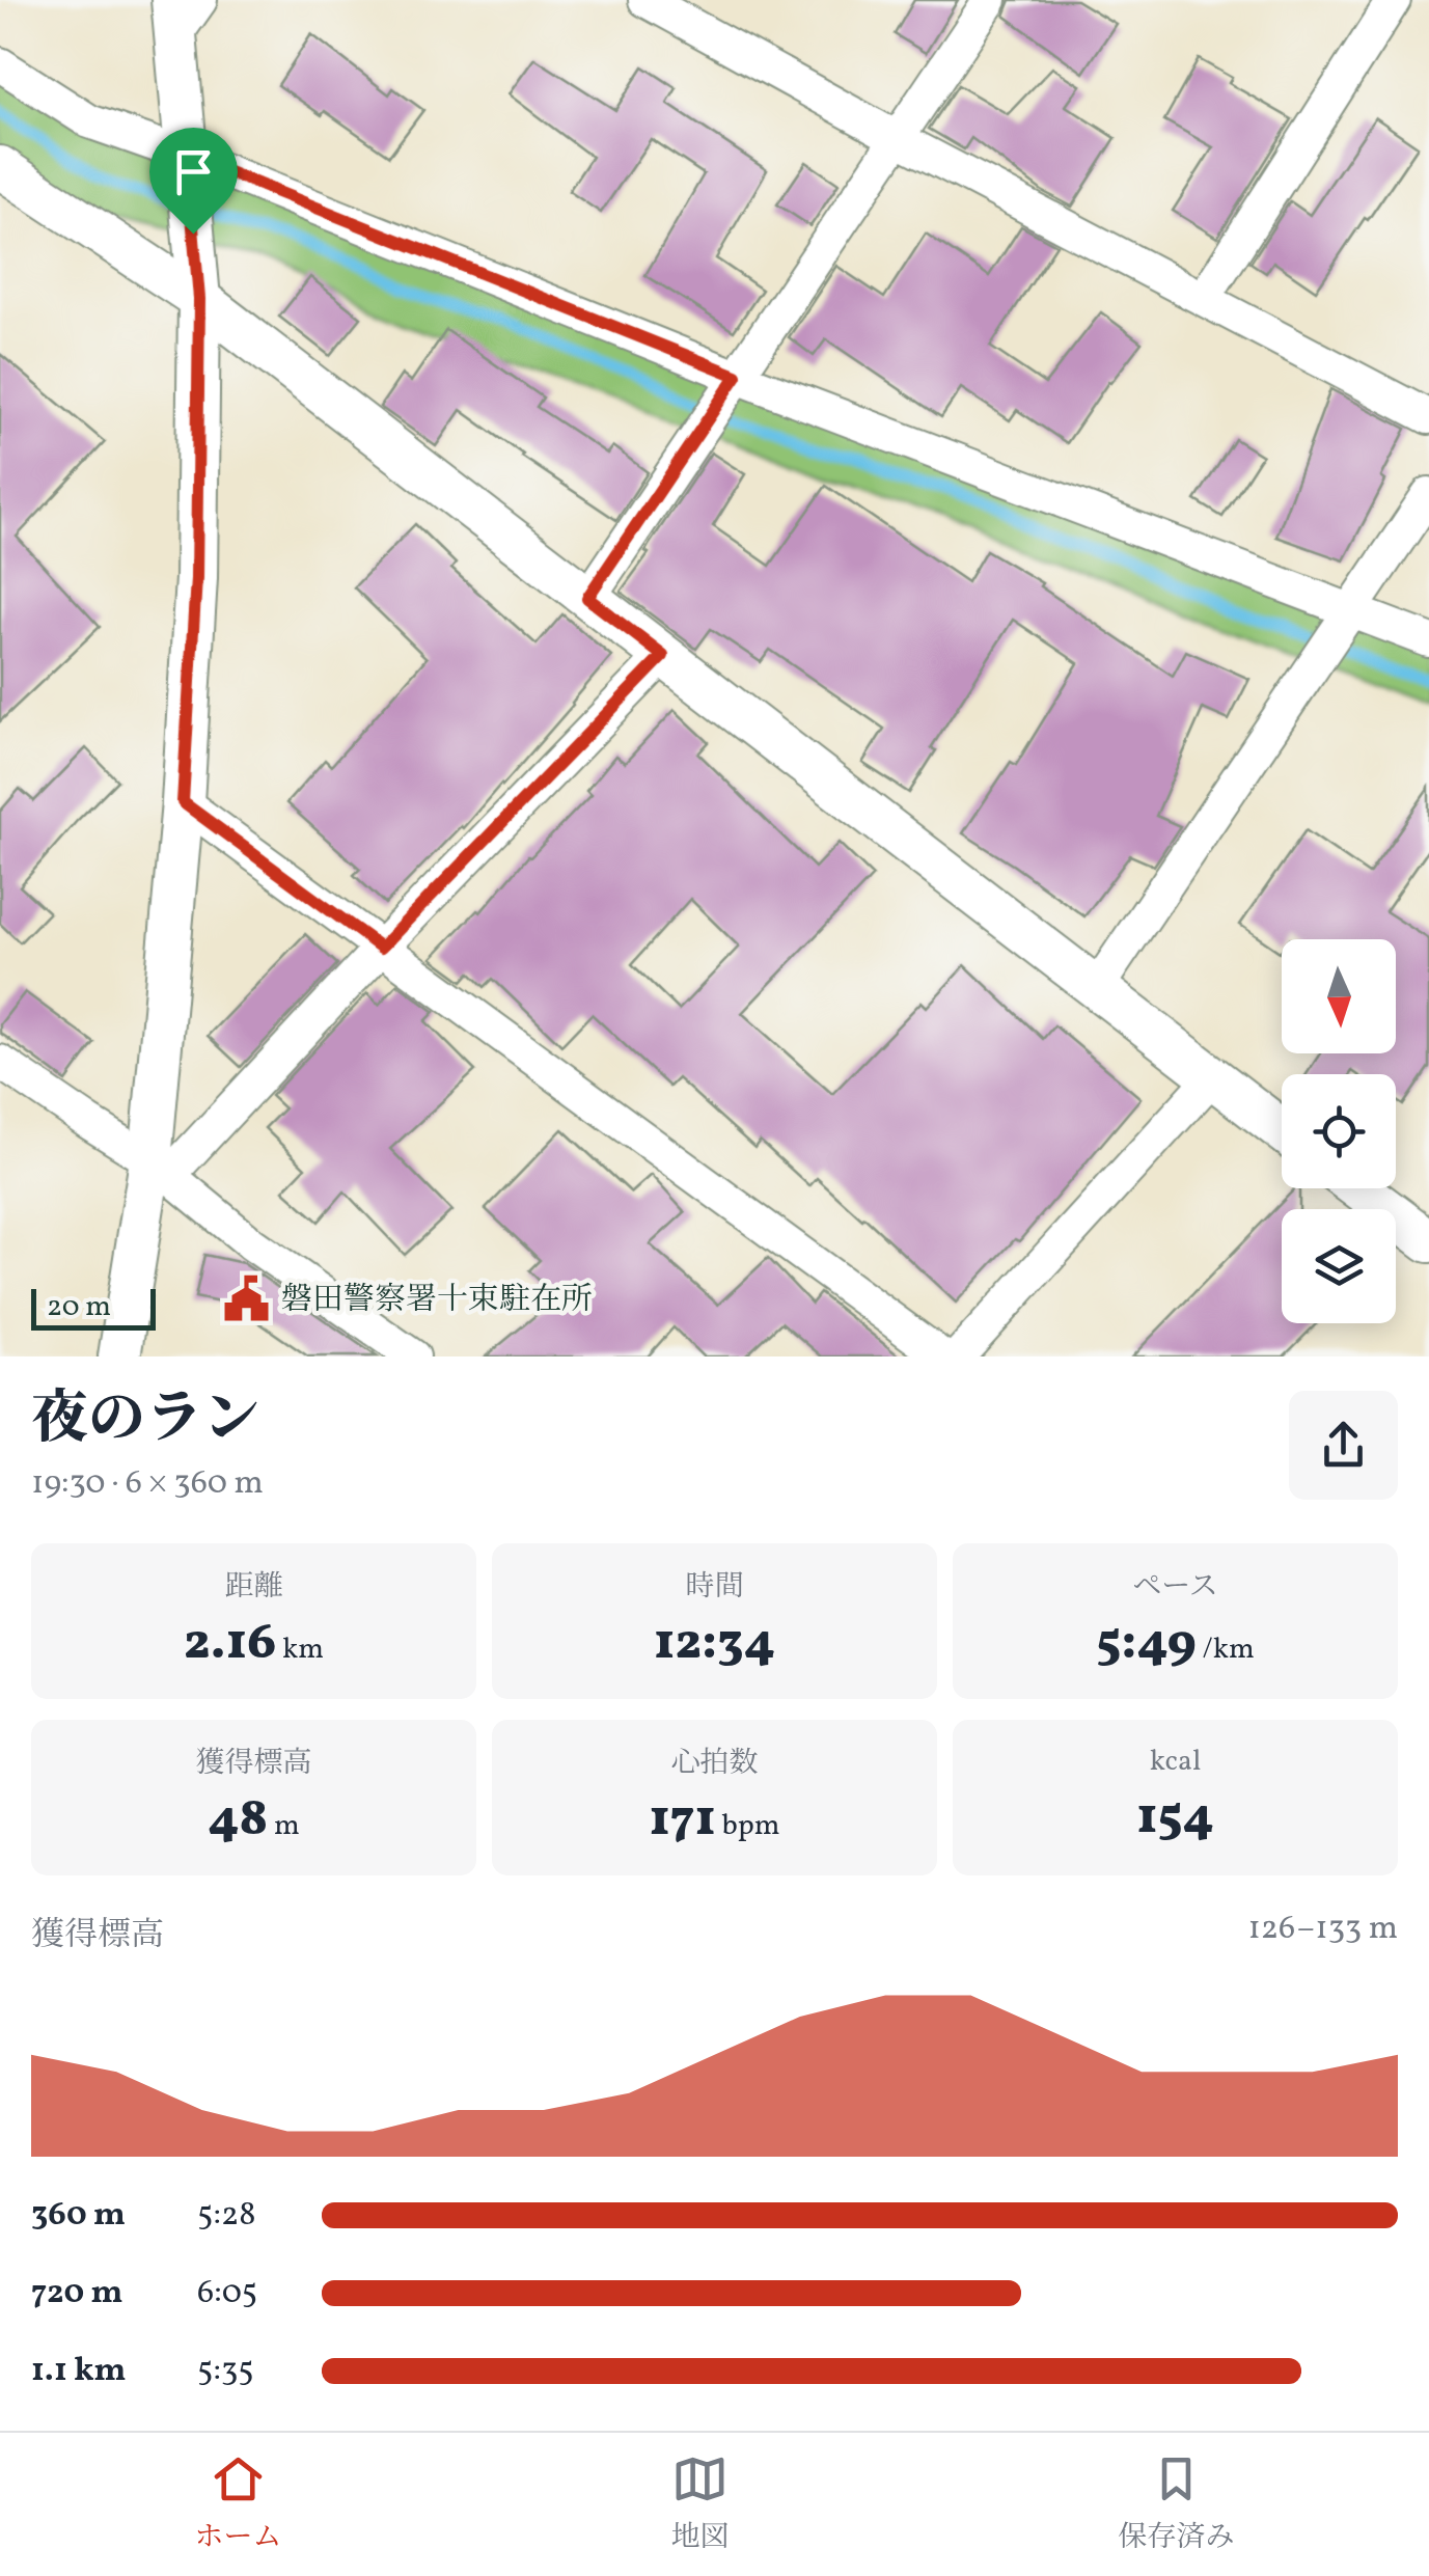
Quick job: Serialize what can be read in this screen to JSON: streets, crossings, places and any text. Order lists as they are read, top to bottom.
{
  "places": {
    "public building": ["磐田警察署十束駐在所"]
  },
  "scale_bar": "20 m",
  "north": "bottom",
  "page": {
    "scale": "20 m",
    "heading": ["夜のラン", "19:30 · 6 × 360 m"],
    "stats": [
      ["距離", "2.16 km"],
      ["時間", "12:34"],
      ["ペース", "5:49 /km"],
      ["獲得標高", "48 m"],
      ["心拍数", "171 bpm"],
      ["kcal", "154"]
    ],
    "chart": ["獲得標高", "126–133 m"],
    "list": [
      {
        "name": "360 m",
        "note": "5:28"
      },
      {
        "name": "720 m",
        "note": "6:05"
      },
      {
        "name": "1.1 km",
        "note": "5:35"
      }
    ],
    "tabs": ["ホーム", "地図", "保存済み"]
  }
}
